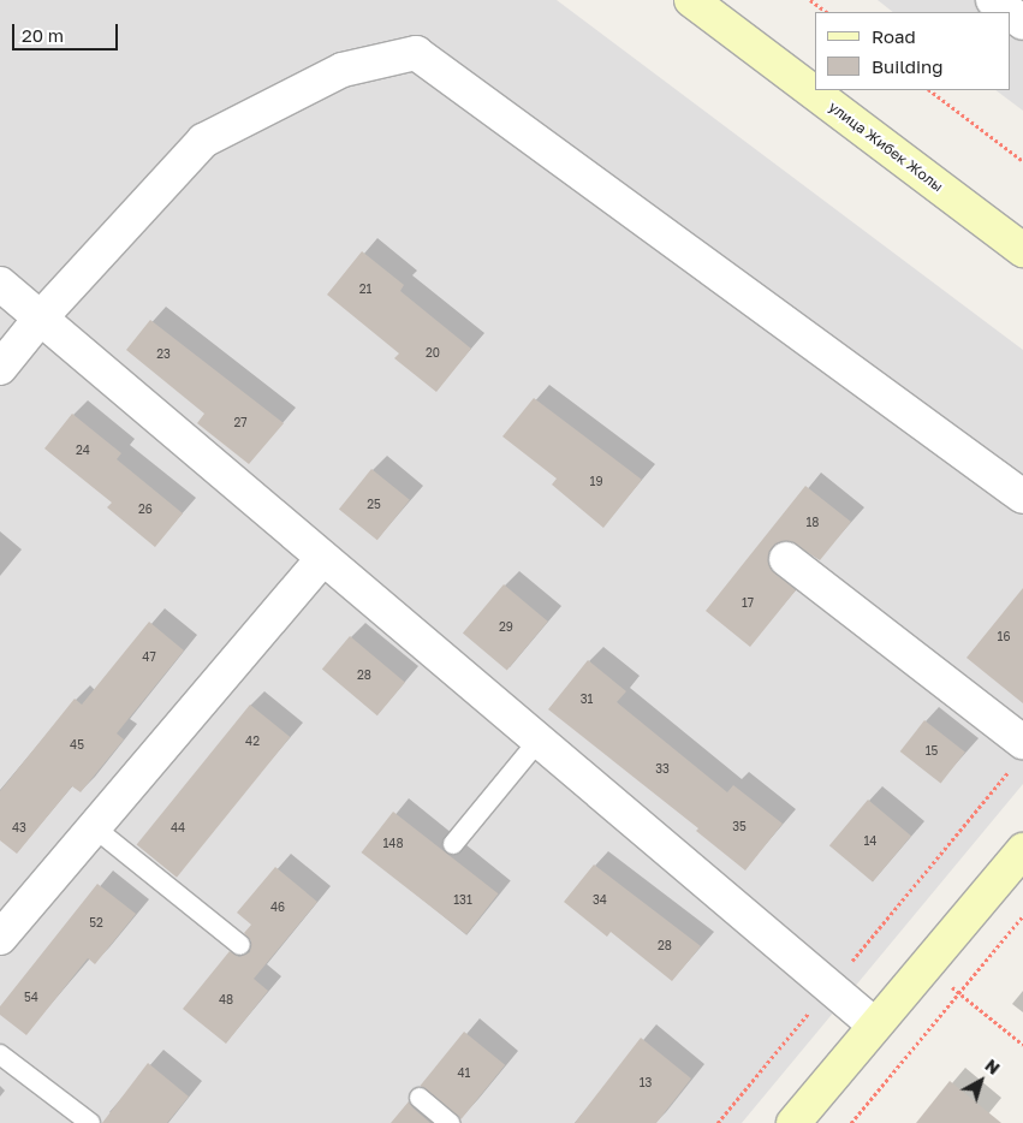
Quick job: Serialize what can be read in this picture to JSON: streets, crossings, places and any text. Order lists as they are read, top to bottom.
{
  "streets": {
    "street": ["улица Жибек Жолы"]
  },
  "house_numbers": [
    "21",
    "20",
    "23",
    "27",
    "24",
    "19",
    "25",
    "26",
    "18",
    "17",
    "29",
    "16",
    "47",
    "28",
    "31",
    "42",
    "45",
    "15",
    "33",
    "35",
    "43",
    "44",
    "14",
    "148",
    "131",
    "34",
    "46",
    "52",
    "28",
    "54",
    "48",
    "41",
    "13"
  ],
  "legend": ["Road", "Building"],
  "scale_bar": "20 m",
  "north": "top right"
}
